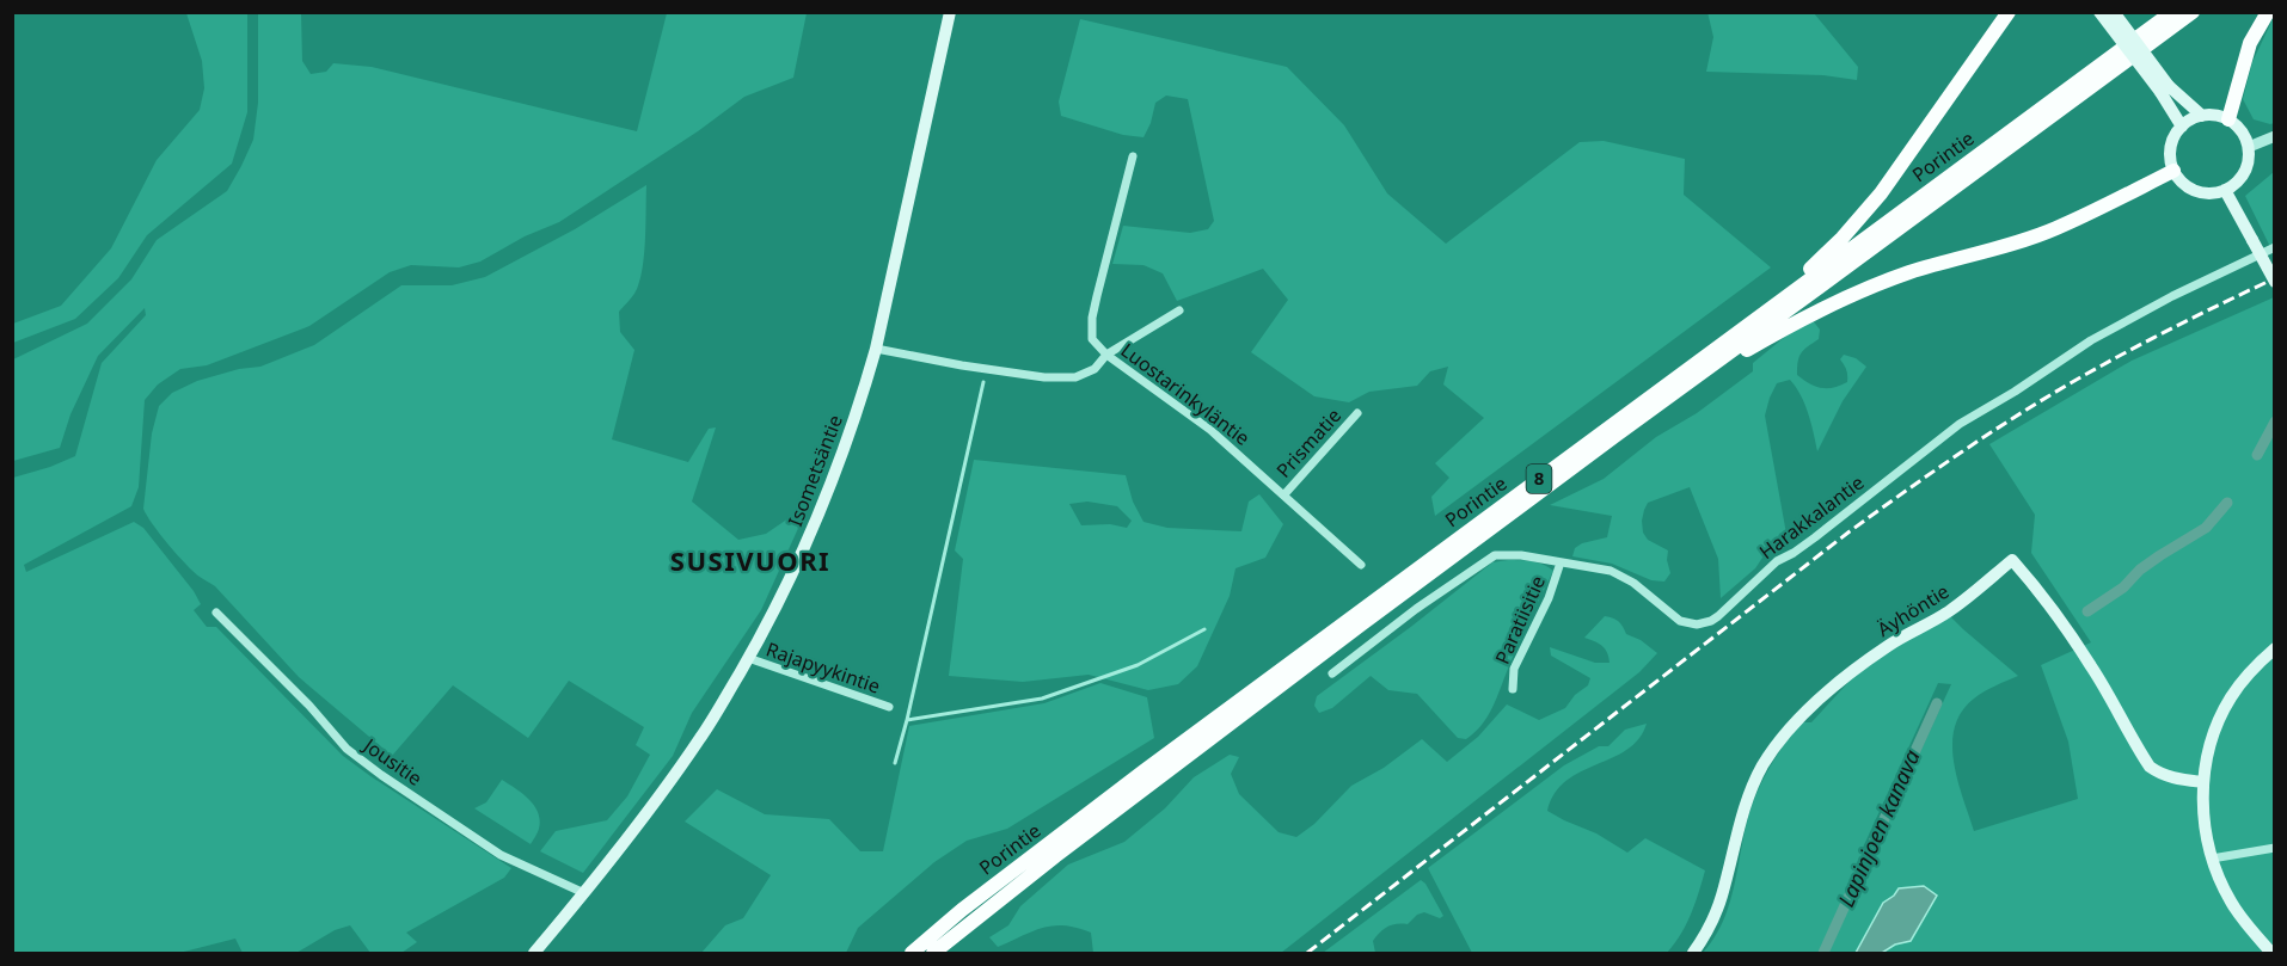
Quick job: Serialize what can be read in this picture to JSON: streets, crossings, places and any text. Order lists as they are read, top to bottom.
{
  "streets": {
    "highway": ["Porintie", "8"],
    "main road": ["Isometsäntie", "Äyhöntie"],
    "street": [
      "Luostarinkyläntie",
      "Prismatie",
      "Harakkalantie",
      "Paratiisitie",
      "Rajapyykintie",
      "Jousitie"
    ]
  },
  "crossings": [
    ["Luostarinkyläntie", "Prismatie"],
    ["Luostarinkyläntie", "Isometsäntie"],
    ["Isometsäntie", "Rajapyykintie"],
    ["Isometsäntie", "Jousitie"],
    ["Harakkalantie", "Paratiisitie"]
  ],
  "districts": ["SUSIVUORI"],
  "water": ["Lapinjoen kanava"]
}
